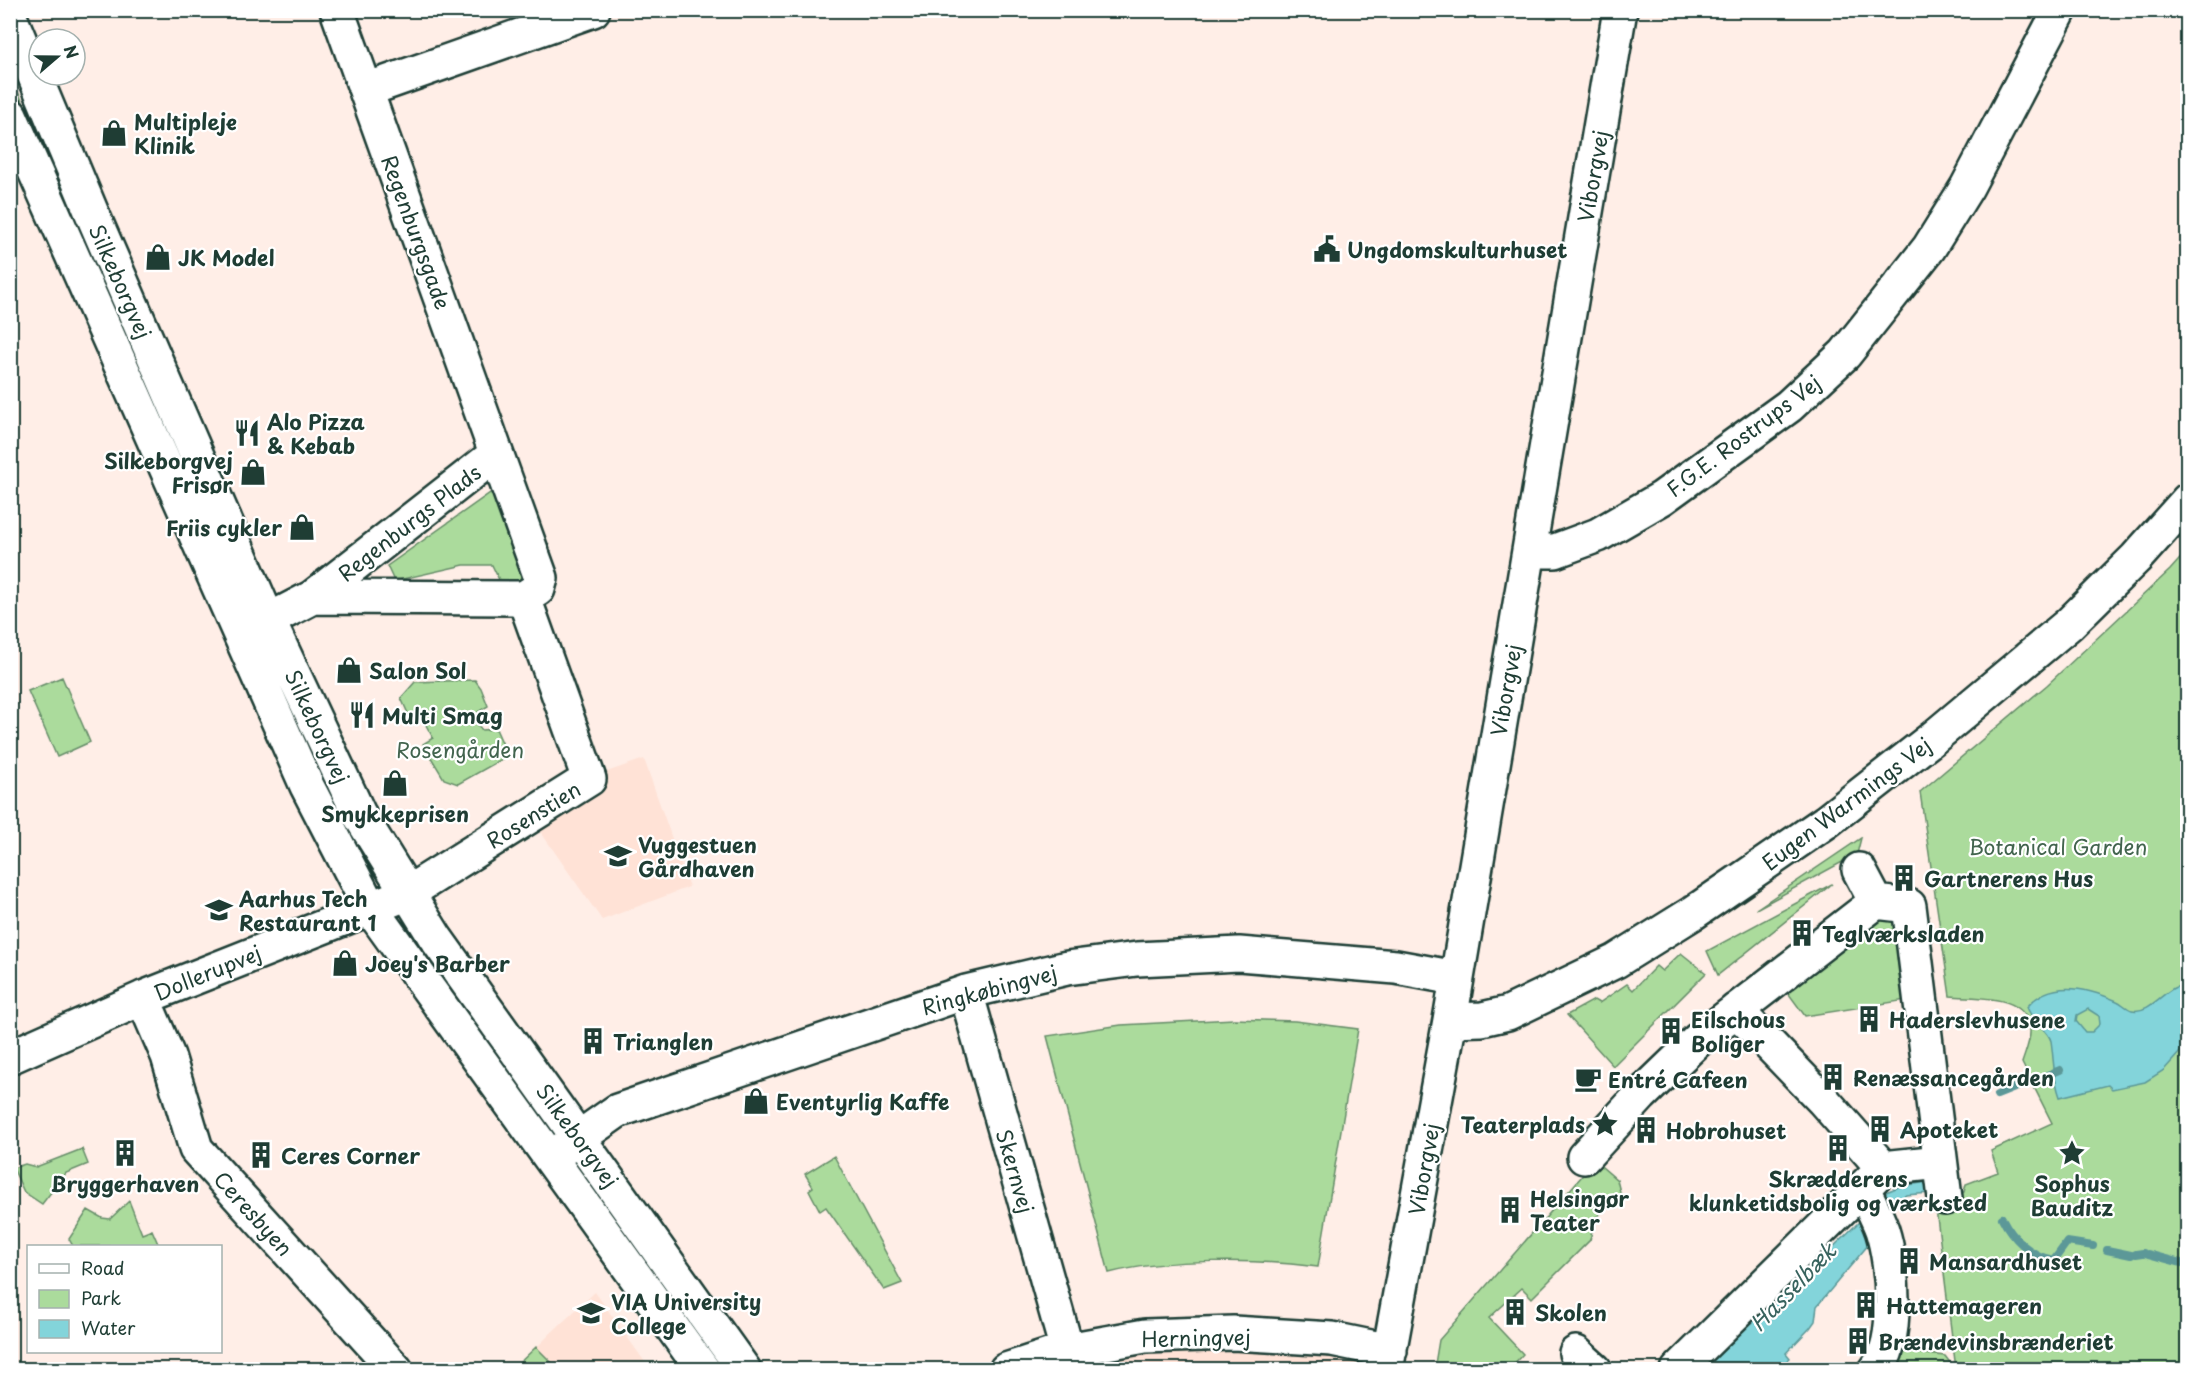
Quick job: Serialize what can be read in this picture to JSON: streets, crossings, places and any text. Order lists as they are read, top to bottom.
{
  "streets": {
    "street": [
      "Viborgvej",
      "Regenburgsgade",
      "Silkeborgvej",
      "F.G.E. Rostrups Vej",
      "Regenburgs Plads",
      "Eugen Warmings Vej",
      "Rosenstien",
      "Dollerupvej",
      "Ringkøbingvej",
      "Skernvej",
      "Ceresbyen",
      "Herningvej"
    ]
  },
  "crossings": [
    ["Viborgvej", "F.G.E. Rostrups Vej"],
    ["Viborgvej", "Eugen Warmings Vej"],
    ["Viborgvej", "Ringkøbingvej"],
    ["Viborgvej", "Herningvej"],
    ["Regenburgsgade", "Regenburgs Plads"],
    ["Silkeborgvej", "Regenburgs Plads"],
    ["Silkeborgvej", "Rosenstien"],
    ["Silkeborgvej", "Dollerupvej"],
    ["Silkeborgvej", "Ringkøbingvej"],
    ["Regenburgs Plads", "Rosenstien"],
    ["Rosenstien", "Dollerupvej"],
    ["Dollerupvej", "Ceresbyen"],
    ["Ringkøbingvej", "Skernvej"],
    ["Skernvej", "Herningvej"]
  ],
  "water": ["Hasselbæk"],
  "parks": ["Rosengården", "Botanical Garden"],
  "places": {
    "shop": [
      "Multipleje Klinik",
      "JK Model",
      "Silkeborgvej Frisør",
      "Friis cykler",
      "Salon Sol",
      "Smykkeprisen",
      "Joey's Barber",
      "Eventyrlig Kaffe"
    ],
    "public building": ["Ungdomskulturhuset"],
    "restaurant": ["Alo Pizza & Kebab", "Multi Smag"],
    "school or university": ["Vuggestuen Gårdhaven", "Aarhus Tech Restaurant 1", "VIA University College"],
    "building": [
      "Gartnerens Hus",
      "Teglværksladen",
      "Haderslevhusene",
      "Eilschous Boliger",
      "Trianglen",
      "Renæssancegården",
      "Apoteket",
      "Hobrohuset",
      "Skrædderens klunketidsbolig og værksted",
      "Bryggerhaven",
      "Ceres Corner",
      "Helsingør Teater",
      "Mansardhuset",
      "Hattemageren",
      "Skolen",
      "Brændevinsbrænderiet"
    ],
    "cafe": ["Entré Cafeen"],
    "place": ["Teaterplads", "Sophus Bauditz"]
  },
  "legend": ["Road", "Park", "Water"],
  "north": "right"
}
